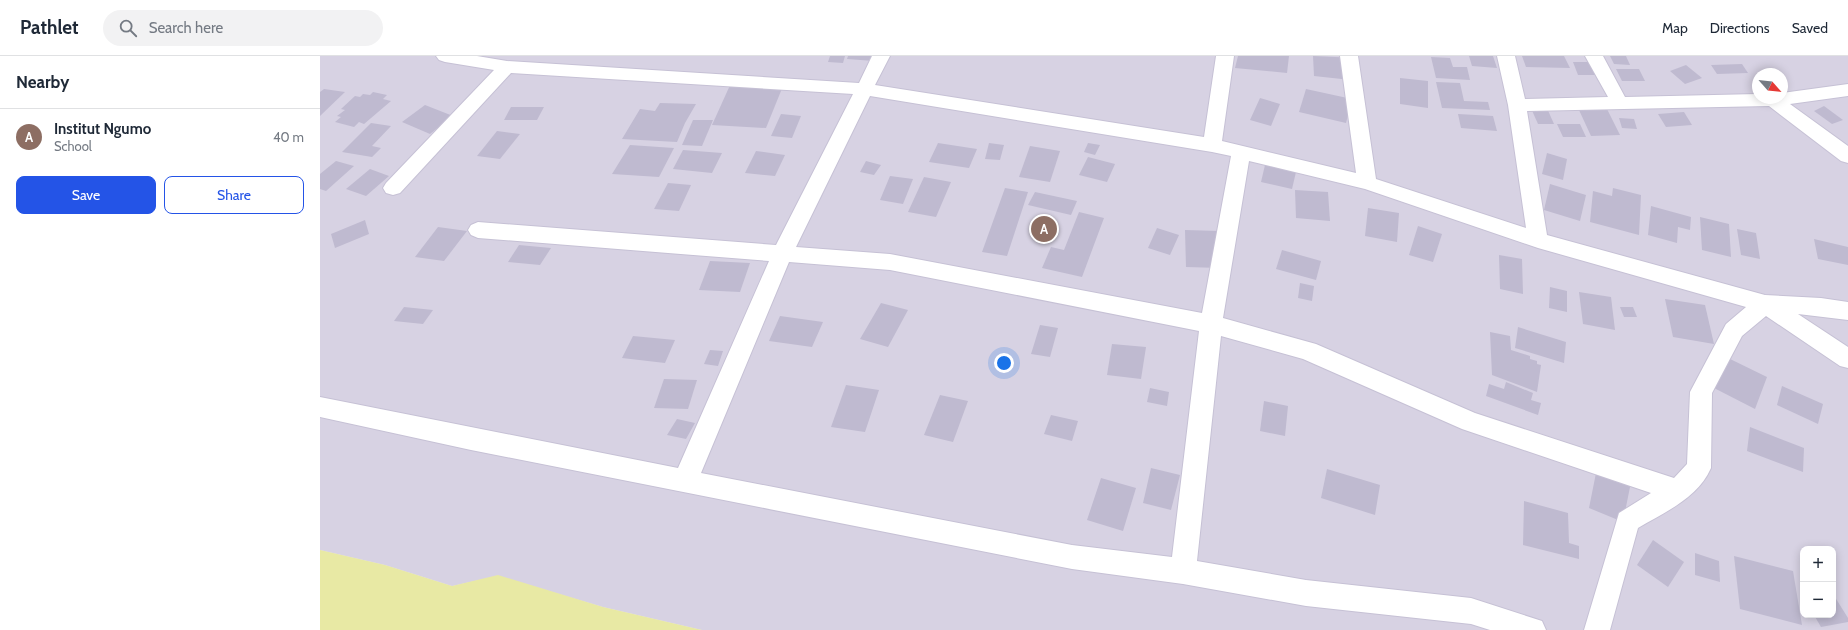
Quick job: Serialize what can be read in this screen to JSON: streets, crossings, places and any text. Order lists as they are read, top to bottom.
{
  "north": "bottom right",
  "page": {
    "header": "Pathlet",
    "search": "Search here",
    "nav": ["Map", "Directions", "Saved"],
    "heading": "Nearby",
    "list": [
      {
        "mark": "A",
        "name": "Institut Ngumo",
        "note": "School",
        "value": "40 m"
      }
    ],
    "buttons": ["Save", "Share"],
    "pins": "A",
    "map_buttons": ["+", "−"]
  }
}
